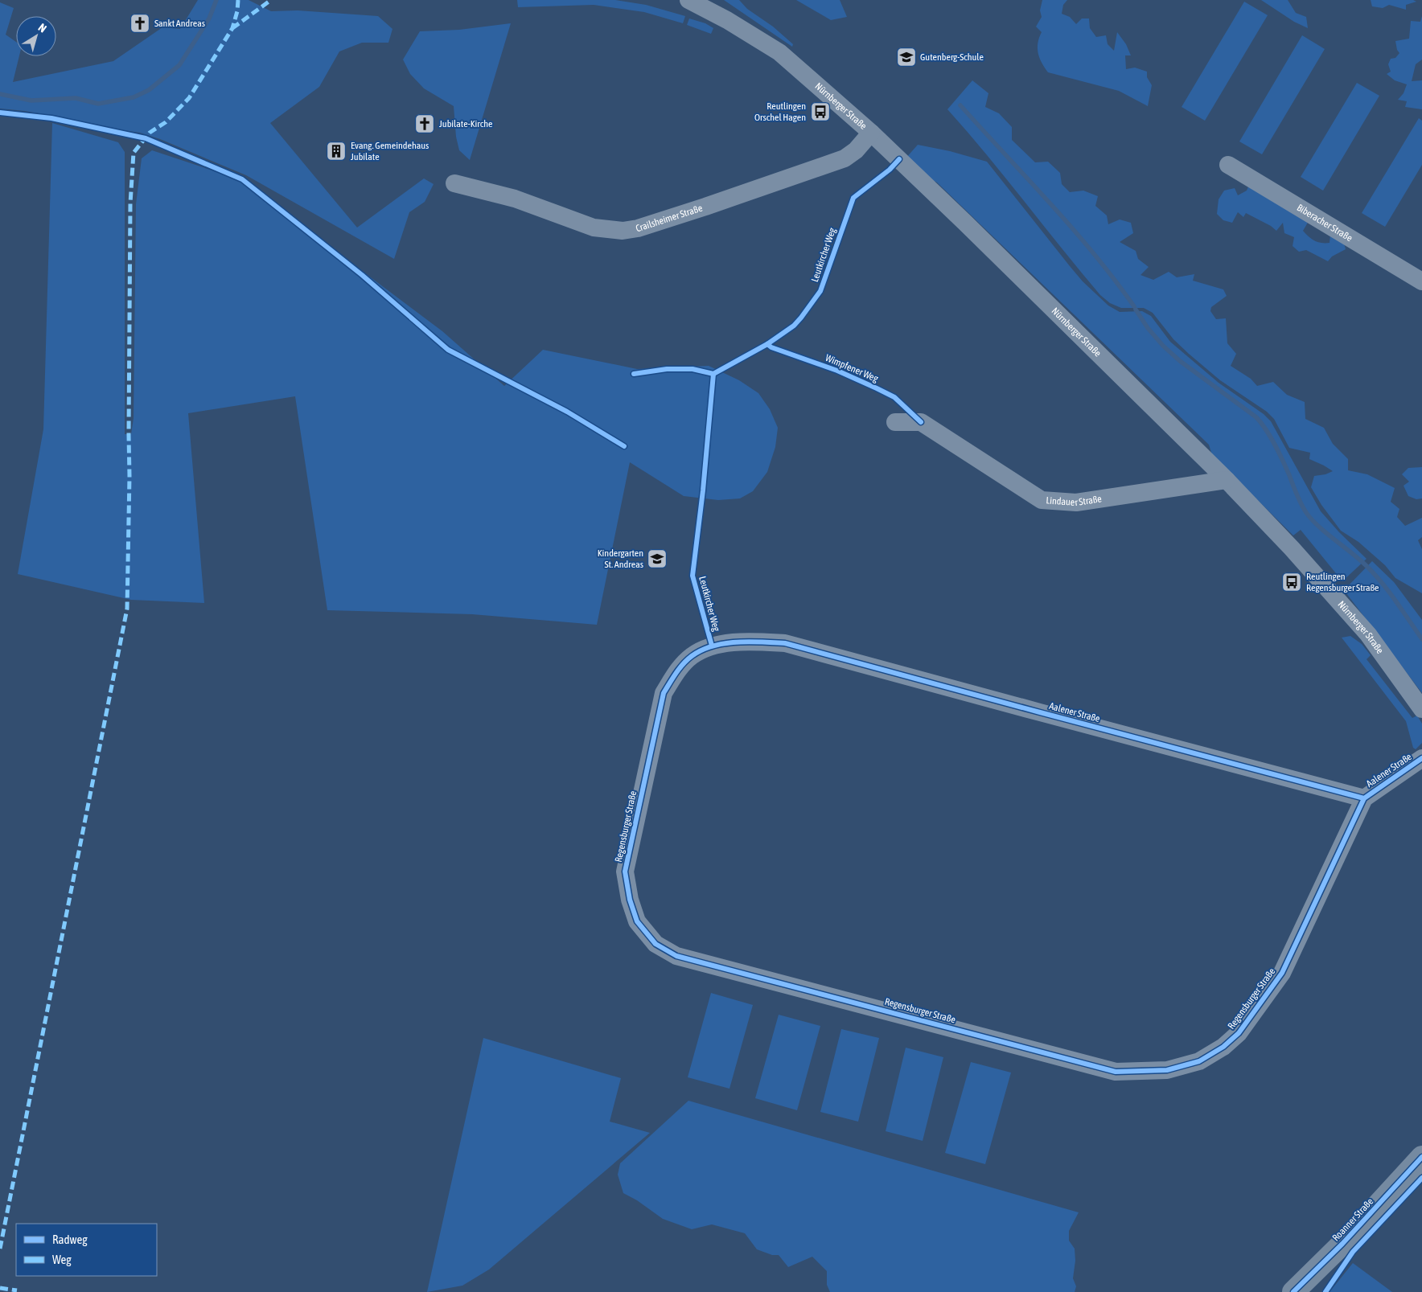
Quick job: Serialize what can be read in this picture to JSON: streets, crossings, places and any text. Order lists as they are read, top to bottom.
{
  "streets": {
    "street": [
      "Nürnberger Straße",
      "Crailsheimer Straße",
      "Biberacher Straße",
      "Lindauer Straße",
      "Aalener Straße",
      "Regensburger Straße",
      "Roanner Straße"
    ],
    "cycle path": ["Leutkircher Weg", "Wimpfener Weg"]
  },
  "crossings": [
    ["Nürnberger Straße", "Crailsheimer Straße"],
    ["Nürnberger Straße", "Lindauer Straße"],
    ["Aalener Straße", "Regensburger Straße"]
  ],
  "places": {
    "church": ["Sankt Andreas", "Jubilate-Kirche"],
    "school or university": ["Gutenberg-Schule", "Kindergarten St. Andreas"],
    "bus stop": ["Reutlingen Orschel Hagen", "Reutlingen Regensburger Straße"],
    "building": ["Evang. Gemeindehaus Jubilate"]
  },
  "legend": ["Radweg", "Weg"],
  "north": "top right"
}
